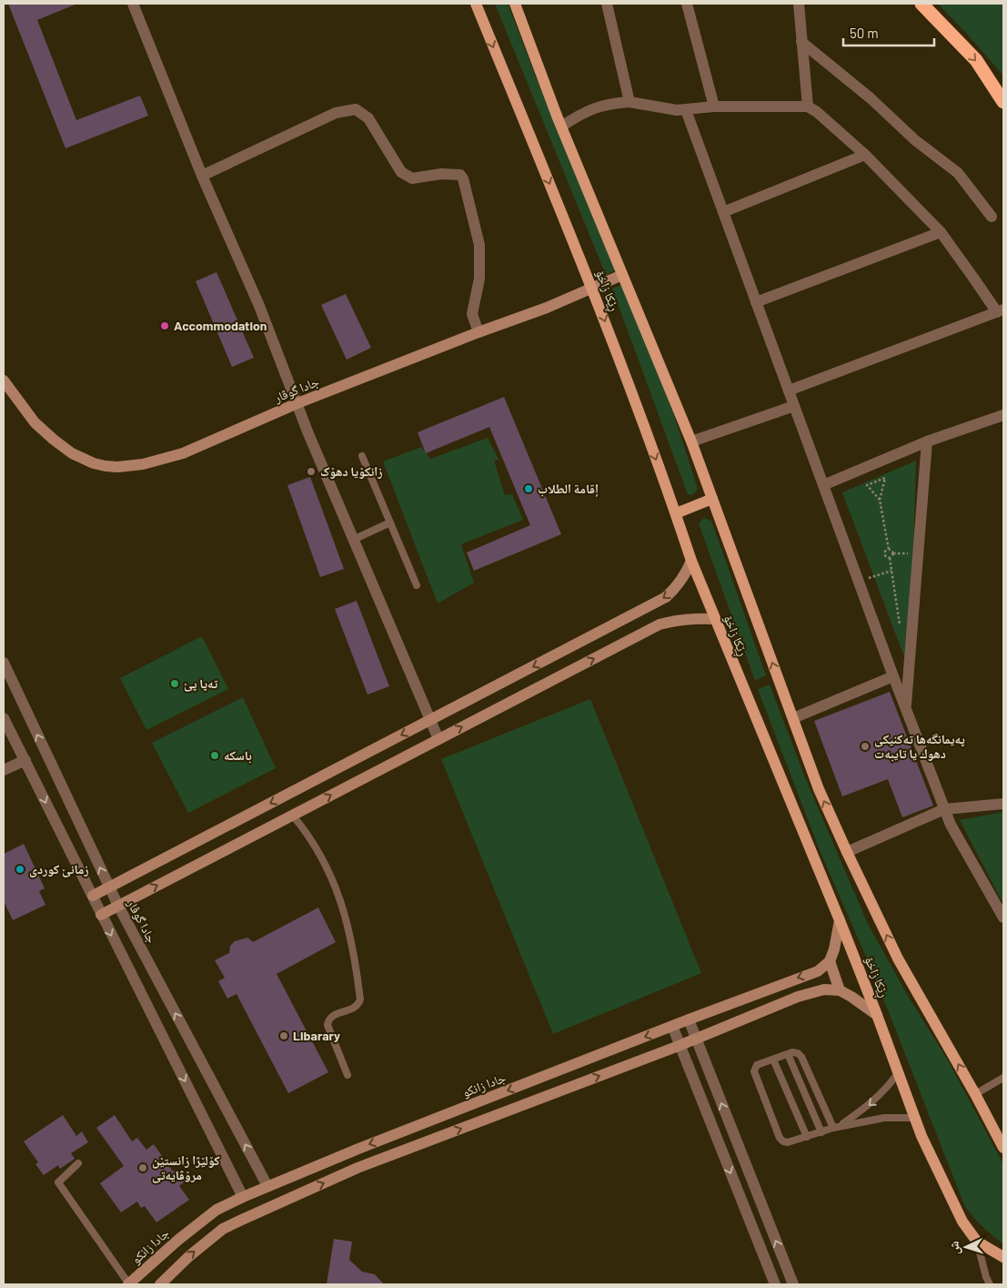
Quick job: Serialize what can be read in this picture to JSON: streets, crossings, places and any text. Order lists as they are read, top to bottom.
{
  "streets": {
    "main road": ["ڕێکا زاخۆ"],
    "street": ["جادا گوڤار", "جادا زانکو"]
  },
  "crossings": [
    ["ڕێکا زاخۆ", "جادا گوڤار"],
    ["جادا گوڤار", "جادا زانکو"]
  ],
  "places": [
    "Accommodation",
    "زانکۆیا دهۆک",
    "إقامة الطلاب",
    "تەپا پێ",
    "پەیمانگەها تەکنیکی دهوك یا تایبەت",
    "باسکە",
    "زمانێ کوردی",
    "Libarary",
    "كۆلێژا زانستێن مرۆڤایەتی"
  ],
  "scale_bar": "50 m",
  "north": "left"
}
